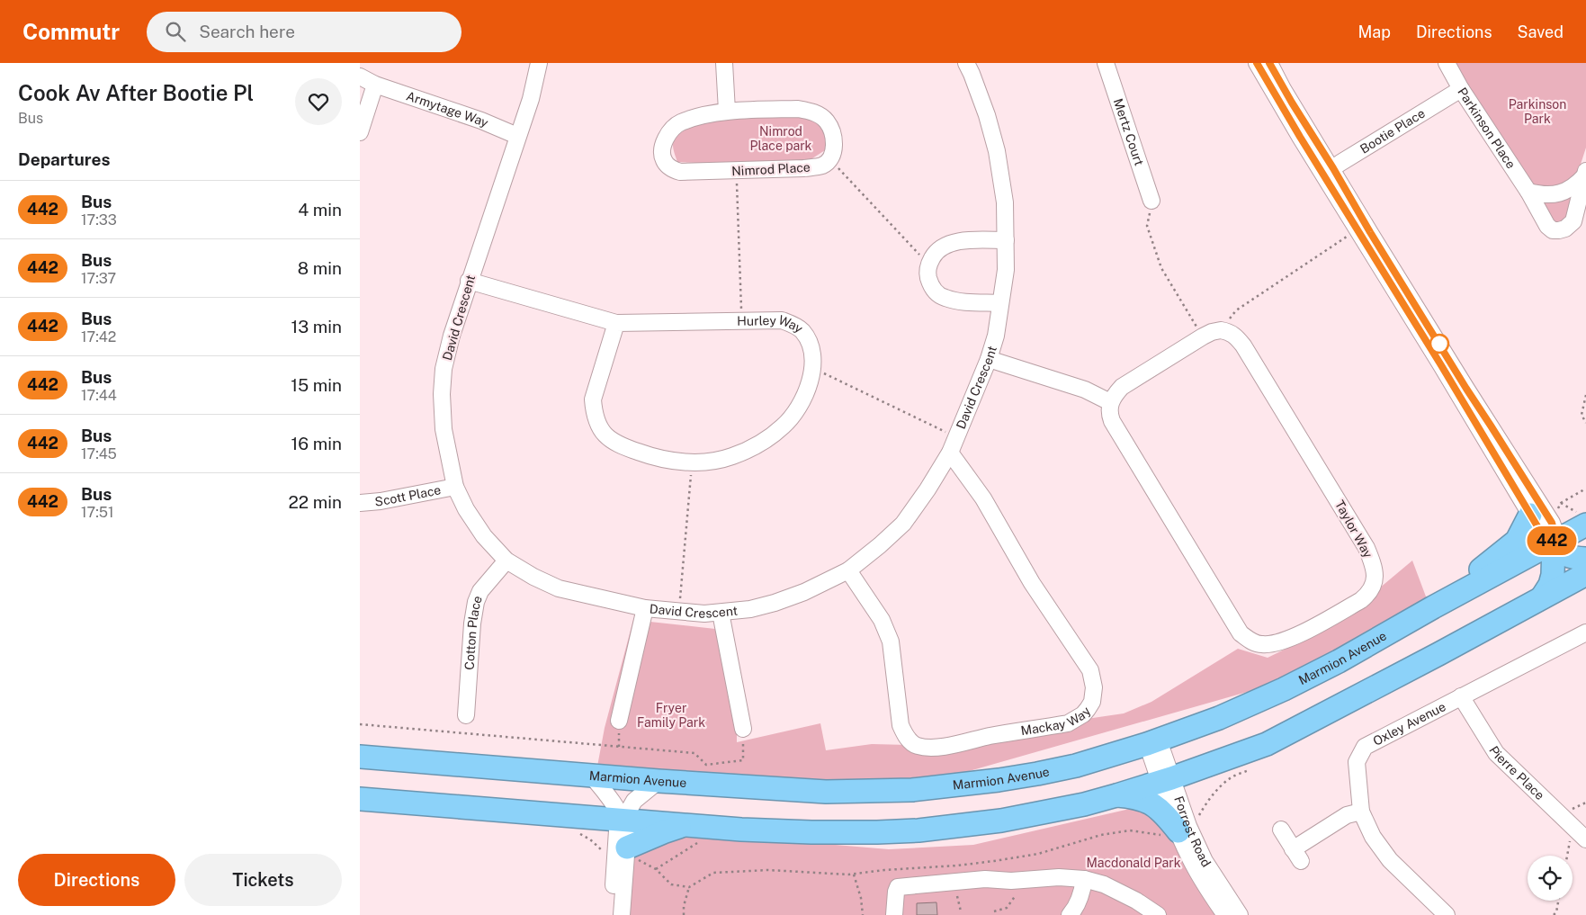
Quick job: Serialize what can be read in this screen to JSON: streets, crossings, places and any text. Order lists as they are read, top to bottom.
{
  "streets": {
    "highway": ["Marmion Avenue"],
    "street": [
      "Armytage Way",
      "Parkinson Place",
      "Bootie Place",
      "Mertz Court",
      "Nimrod Place",
      "David Crescent",
      "Hurley Way",
      "Scott Place",
      "Taylor Way",
      "Cotton Place",
      "Mackay Way",
      "Oxley Avenue",
      "Pierre Place",
      "Forrest Road"
    ]
  },
  "crossings": [
    ["Armytage Way", "David Crescent"],
    ["Parkinson Place", "Bootie Place"],
    ["David Crescent", "Hurley Way"],
    ["David Crescent", "Scott Place"],
    ["David Crescent", "Cotton Place"],
    ["David Crescent", "Mackay Way"],
    ["Marmion Avenue", "Forrest Road"],
    ["Oxley Avenue", "Pierre Place"]
  ],
  "parks": [
    "Parkinson Park",
    "Nimrod Place park",
    "Fryer Family Park",
    "Macdonald Park"
  ],
  "lines": ["bus line 442"],
  "page": {
    "header": "Commutr",
    "search": "Search here",
    "nav": ["Map", "Directions", "Saved"],
    "heading": [
      ["Cook Av After Bootie Pl", "Bus"],
      "Departures"
    ],
    "on_map": "442",
    "list": [
      {
        "mark": "442",
        "name": "Bus",
        "note": "17:33",
        "value": "4 min"
      },
      {
        "mark": "442",
        "name": "Bus",
        "note": "17:37",
        "value": "8 min"
      },
      {
        "mark": "442",
        "name": "Bus",
        "note": "17:42",
        "value": "13 min"
      },
      {
        "mark": "442",
        "name": "Bus",
        "note": "17:44",
        "value": "15 min"
      },
      {
        "mark": "442",
        "name": "Bus",
        "note": "17:45",
        "value": "16 min"
      },
      {
        "mark": "442",
        "name": "Bus",
        "note": "17:51",
        "value": "22 min"
      }
    ],
    "buttons": ["Directions", "Tickets"]
  }
}
